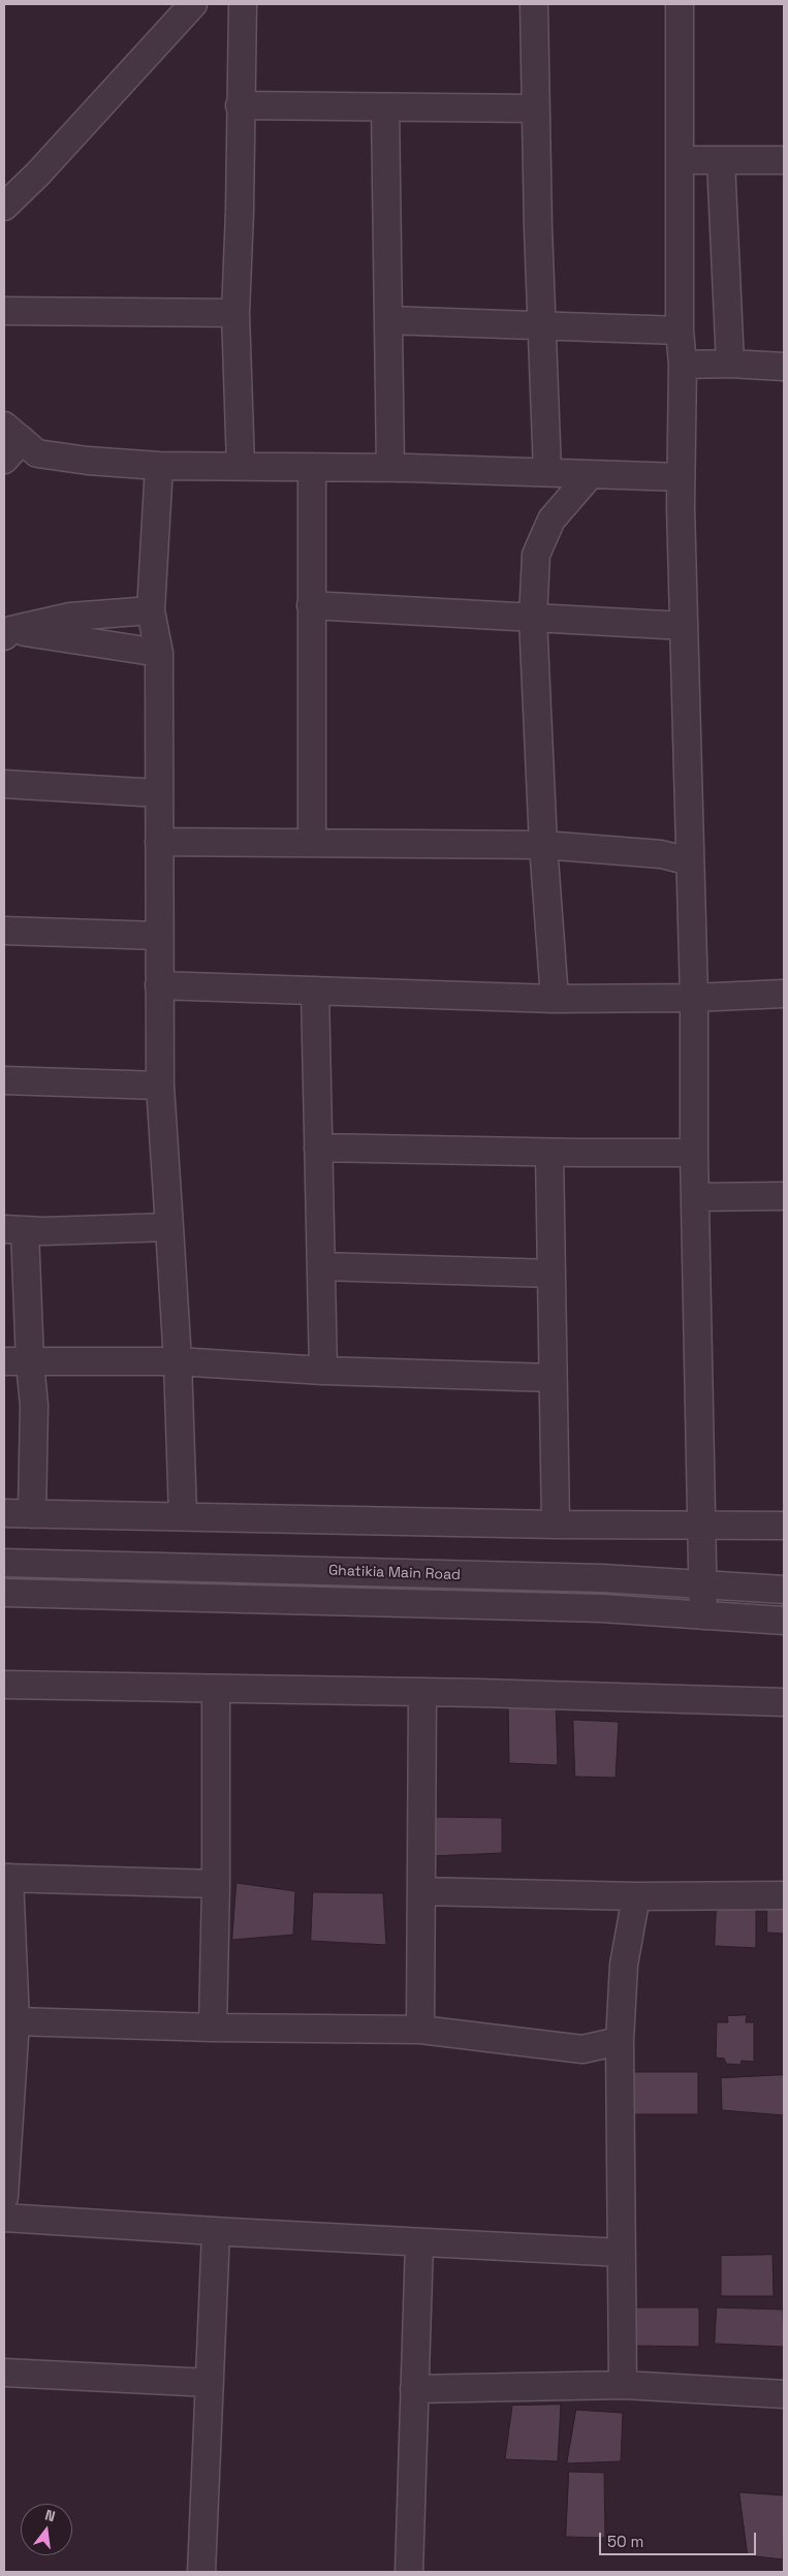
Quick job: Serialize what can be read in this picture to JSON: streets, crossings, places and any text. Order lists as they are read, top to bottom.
{
  "streets": {
    "street": ["Ghatikia Main Road"]
  },
  "scale_bar": "50 m",
  "north": "top"
}
